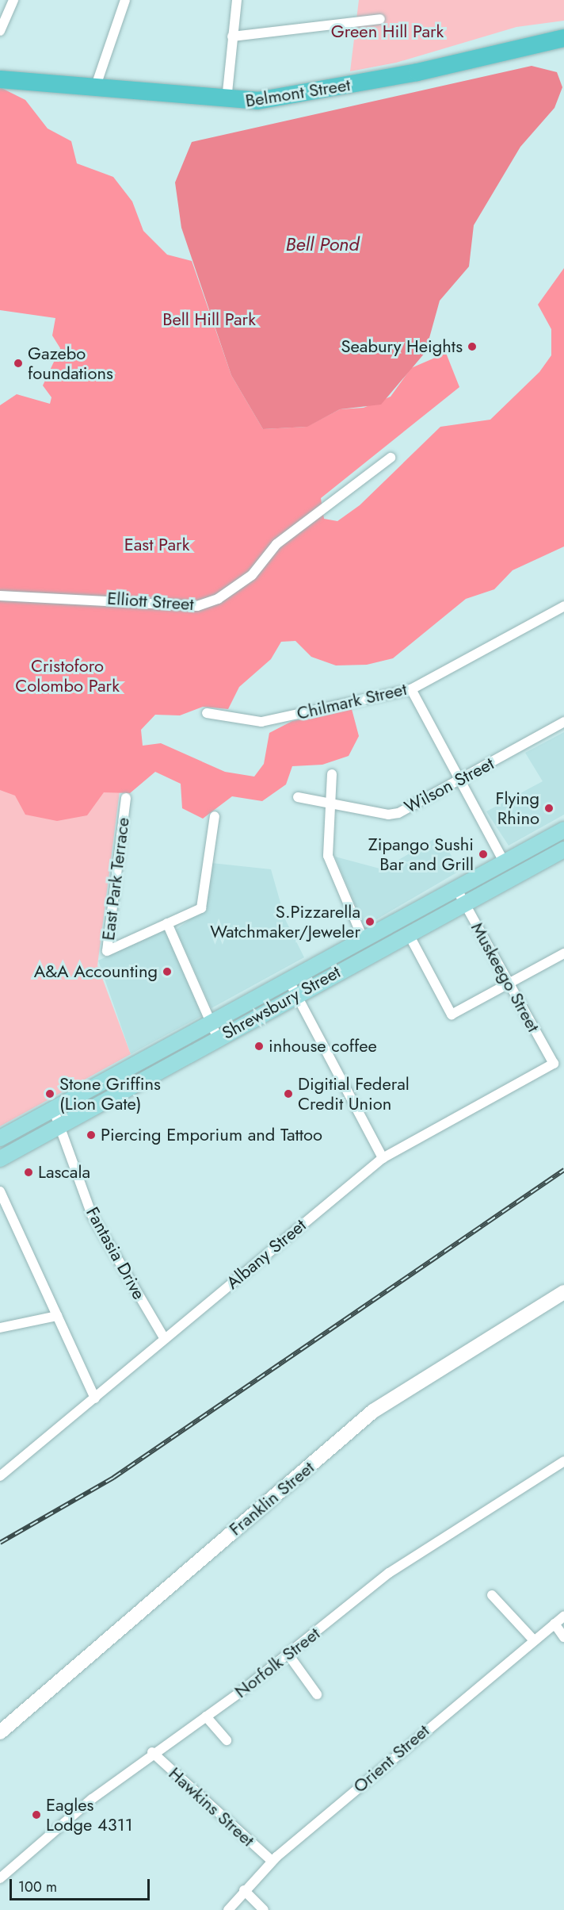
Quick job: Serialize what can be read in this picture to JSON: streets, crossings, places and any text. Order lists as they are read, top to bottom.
{
  "streets": {
    "highway": ["Belmont Street"],
    "main road": ["Shrewsbury Street", "Franklin Street"],
    "street": [
      "Elliott Street",
      "Chilmark Street",
      "Wilson Street",
      "East Park Terrace",
      "Muskeego Street",
      "Fantasia Drive",
      "Albany Street",
      "Norfolk Street",
      "Orient Street",
      "Hawkins Street"
    ]
  },
  "crossings": [
    ["Muskeego Street", "Shrewsbury Street"],
    ["Muskeego Street", "Albany Street"],
    ["Shrewsbury Street", "Fantasia Drive"],
    ["Fantasia Drive", "Albany Street"],
    ["Norfolk Street", "Hawkins Street"],
    ["Orient Street", "Hawkins Street"]
  ],
  "water": ["Bell Pond"],
  "parks": [
    "Green Hill Park",
    "Bell Hill Park",
    "East Park",
    "Cristoforo Colombo Park"
  ],
  "places": [
    "Seabury Heights",
    "Gazebo foundations",
    "Flying Rhino",
    "Zipango Sushi Bar and Grill",
    "S.Pizzarella Watchmaker/Jeweler",
    "A&A Accounting",
    "inhouse coffee",
    "Stone Griffins (Lion Gate)",
    "Digitial Federal Credit Union",
    "Piercing Emporium and Tattoo",
    "Lascala",
    "Eagles Lodge 4311"
  ],
  "scale_bar": "100 m"
}
